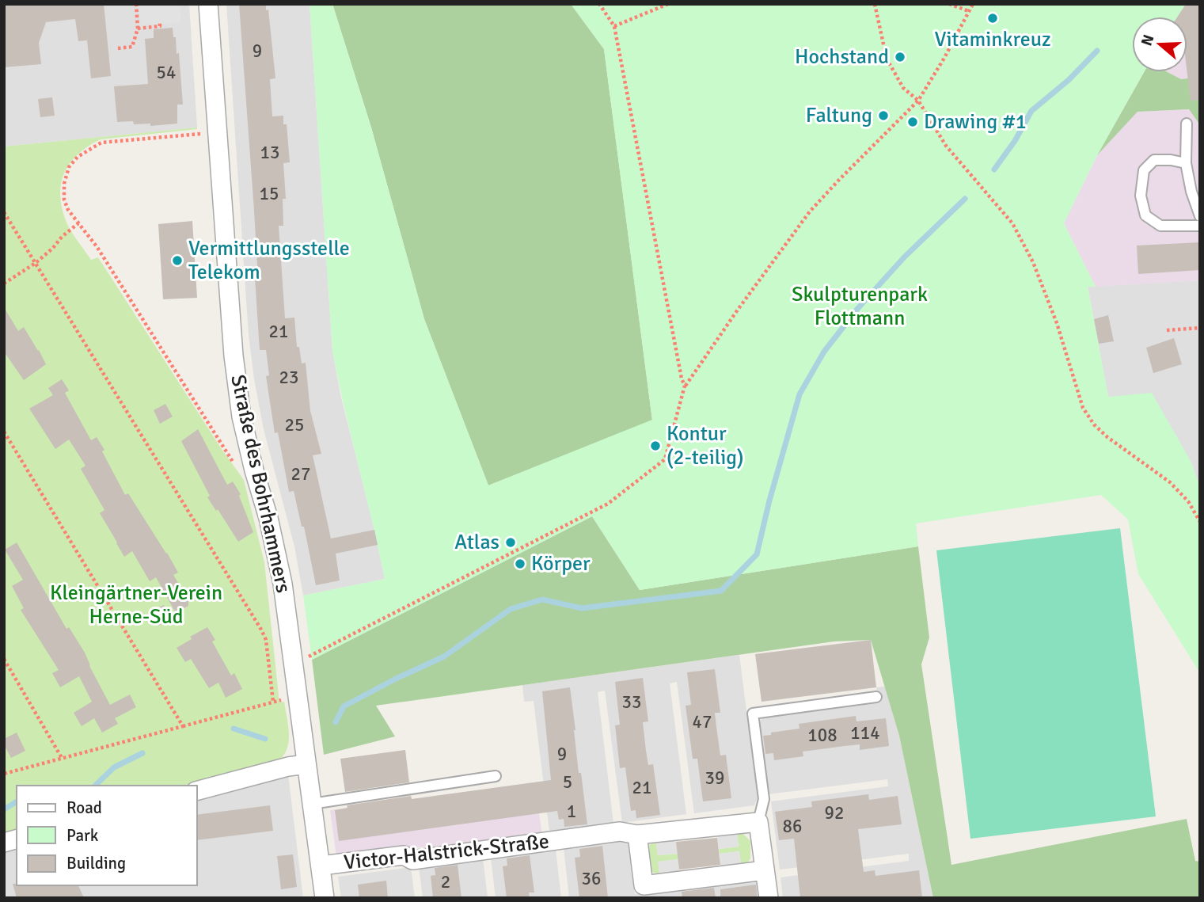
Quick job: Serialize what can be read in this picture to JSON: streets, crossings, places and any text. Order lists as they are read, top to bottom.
{
  "streets": {
    "street": ["Straße des Bohrhammers", "Victor-Halstrick-Straße"]
  },
  "crossings": [
    ["Straße des Bohrhammers", "Victor-Halstrick-Straße"]
  ],
  "parks": ["Skulpturenpark Flottmann", "Kleingärtner-Verein Herne-Süd"],
  "places": [
    "Vitaminkreuz",
    "Hochstand",
    "Faltung",
    "Drawing #1",
    "Vermittlungsstelle Telekom",
    "Kontur (2-teilig)",
    "Atlas",
    "Körper"
  ],
  "house_numbers": [
    "9",
    "54",
    "13",
    "15",
    "21",
    "23",
    "25",
    "27",
    "33",
    "47",
    "114",
    "108",
    "9",
    "39",
    "5",
    "21",
    "1",
    "92",
    "86",
    "36",
    "2"
  ],
  "legend": ["Road", "Park", "Building"],
  "north": "left"
}
